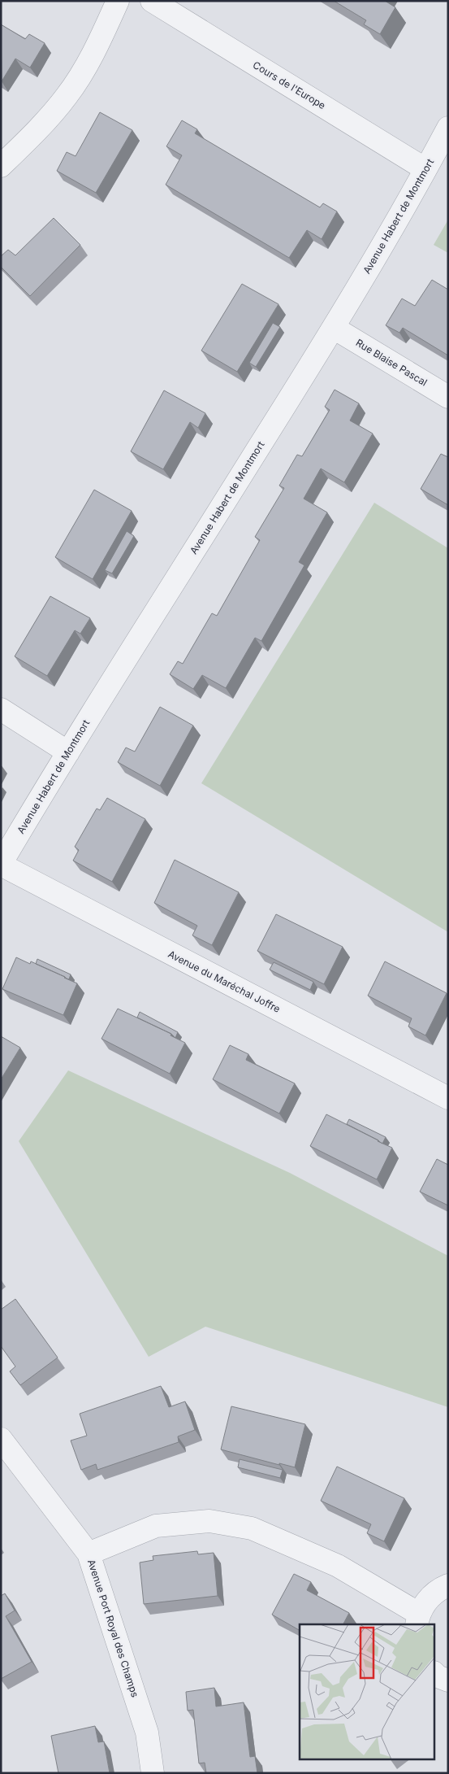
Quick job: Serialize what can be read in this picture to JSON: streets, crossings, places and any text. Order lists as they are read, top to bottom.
{
  "streets": {
    "street": [
      "Cours de l'Europe",
      "Avenue Habert de Montmort",
      "Rue Blaise Pascal",
      "Avenue du Maréchal Joffre",
      "Avenue Port Royal des Champs"
    ]
  },
  "crossings": [
    ["Cours de l'Europe", "Avenue Habert de Montmort"],
    ["Avenue Habert de Montmort", "Rue Blaise Pascal"],
    ["Avenue Habert de Montmort", "Avenue du Maréchal Joffre"]
  ]
}
